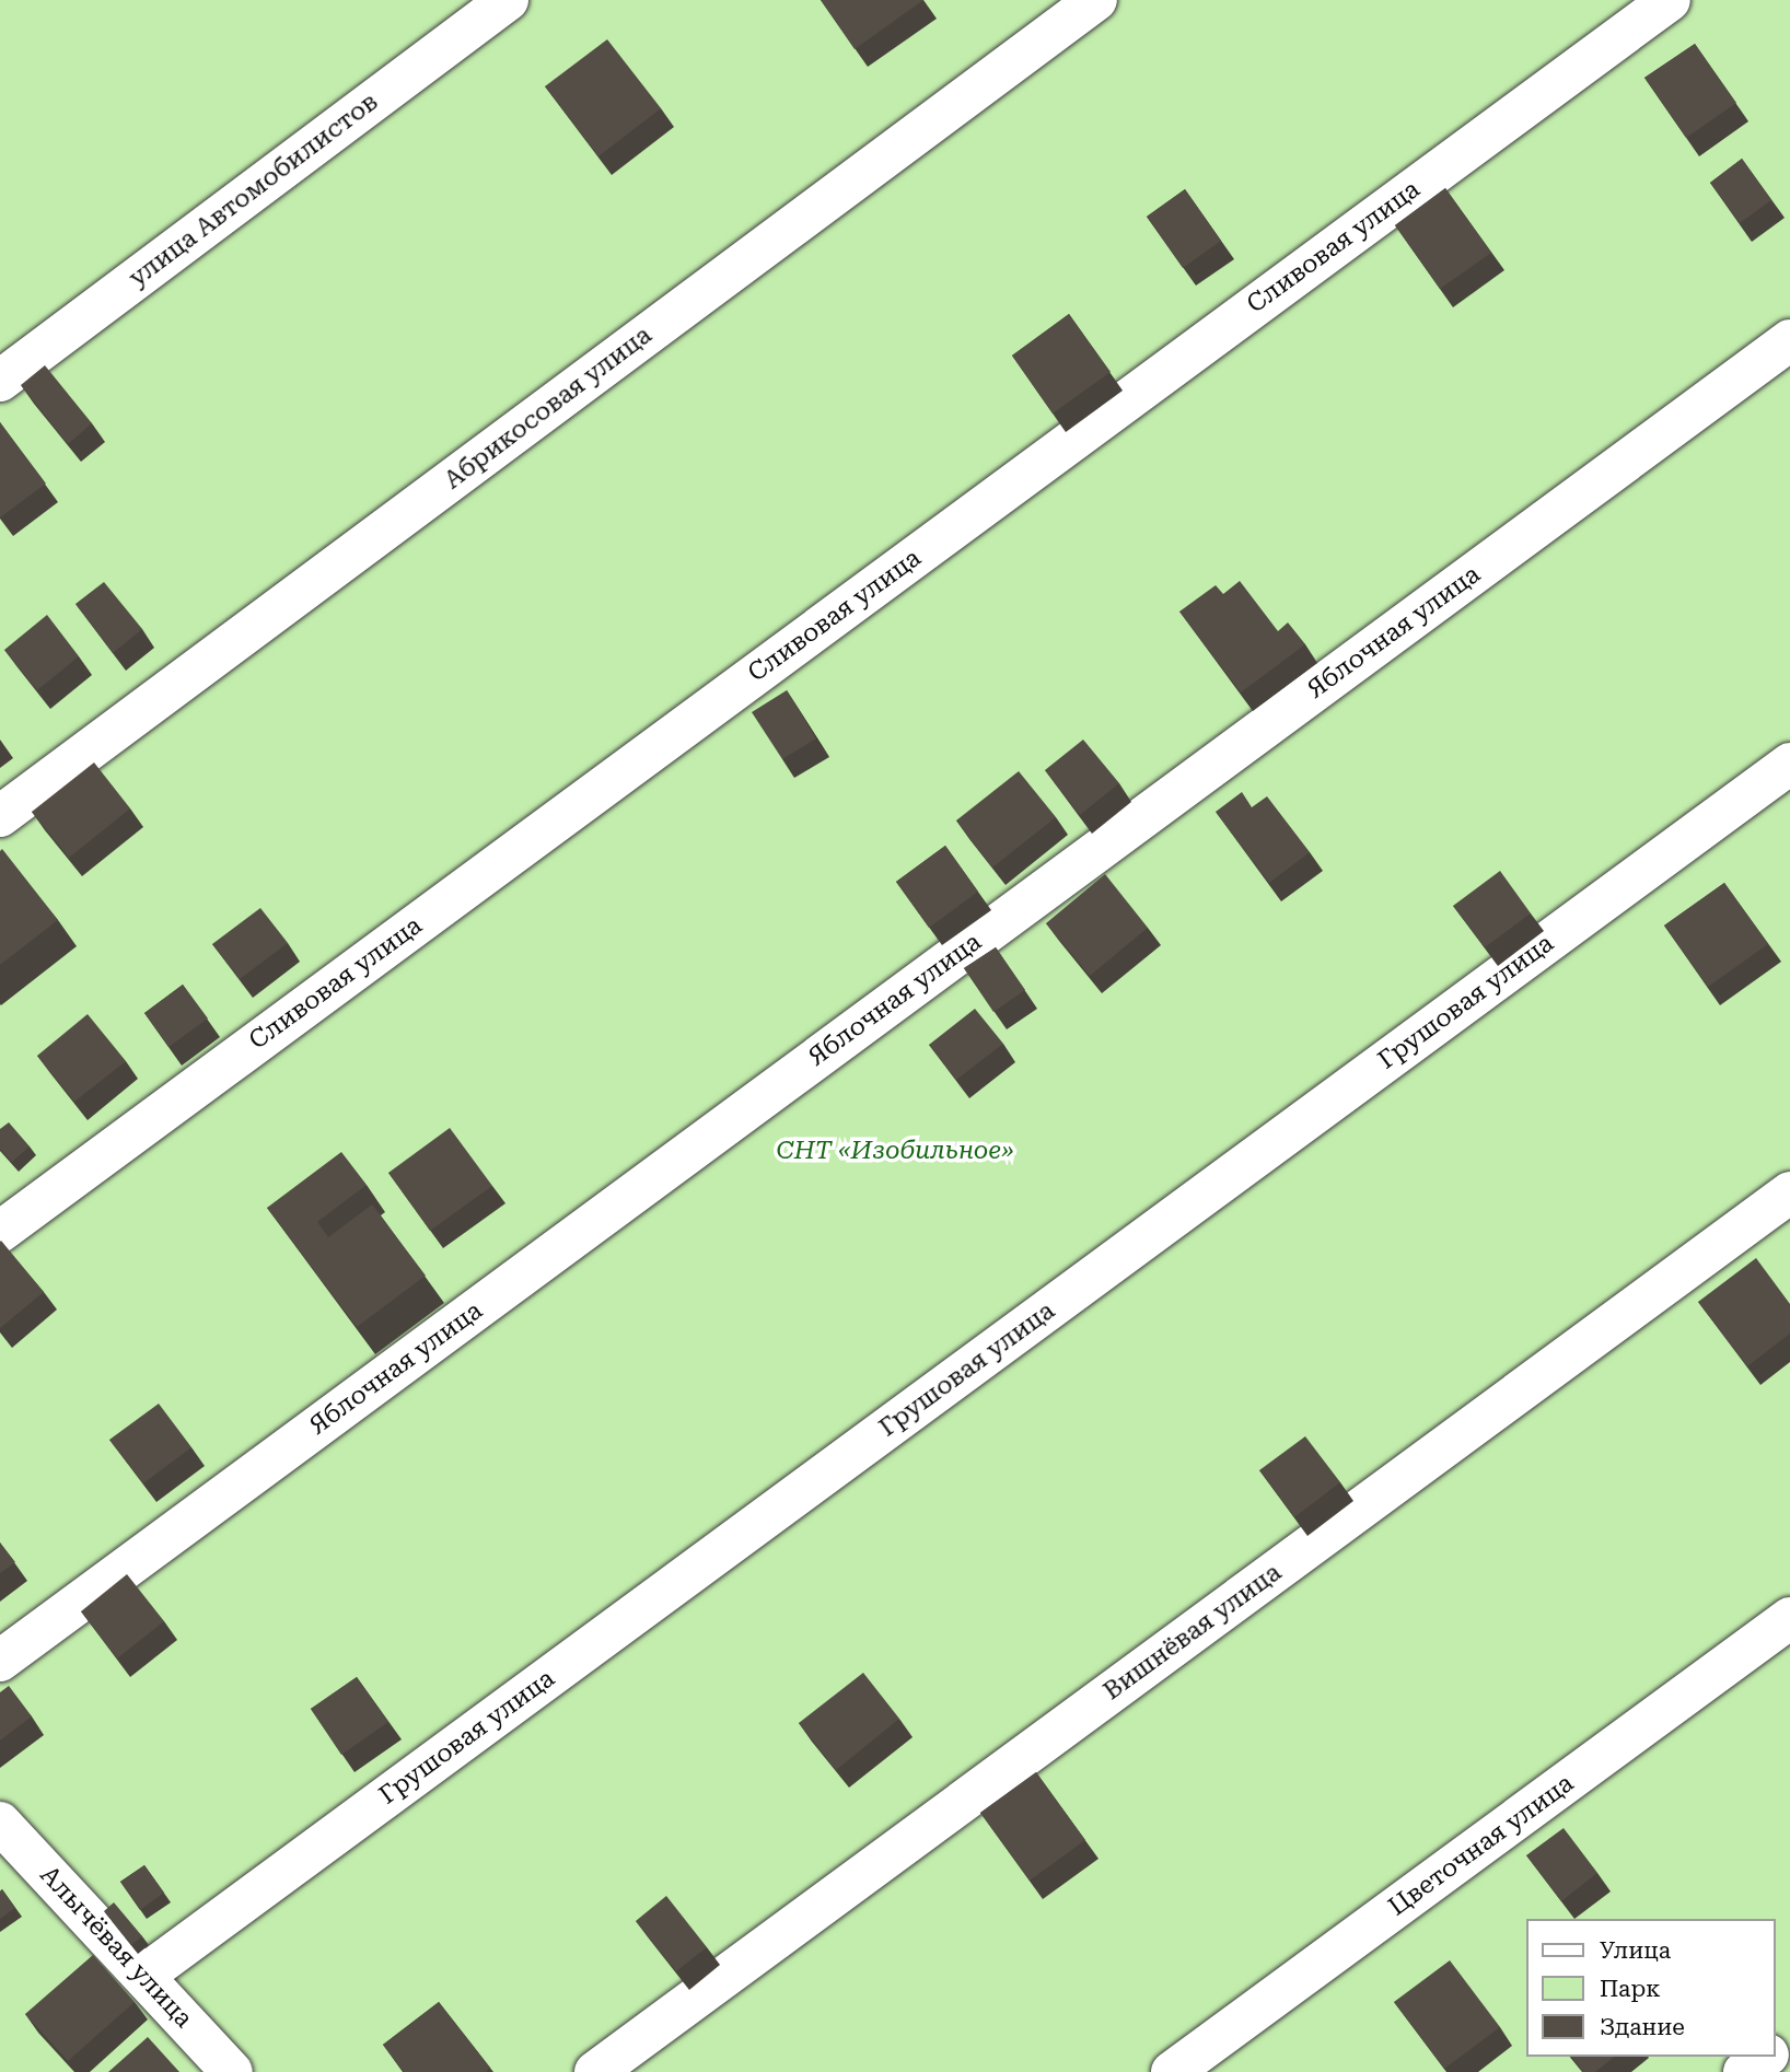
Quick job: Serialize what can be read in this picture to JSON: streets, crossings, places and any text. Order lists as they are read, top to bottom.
{
  "streets": {
    "street": [
      "улица Автомобилистов",
      "Сливовая улица",
      "Абрикосовая улица",
      "Яблочная улица",
      "Грушовая улица",
      "Вишнёвая улица",
      "Цветочная улица",
      "Алычёвая улица"
    ]
  },
  "crossings": [
    ["Грушовая улица", "Алычёвая улица"]
  ],
  "parks": ["СНТ «Изобильное»"],
  "legend": ["Улица", "Парк", "Здание"]
}
